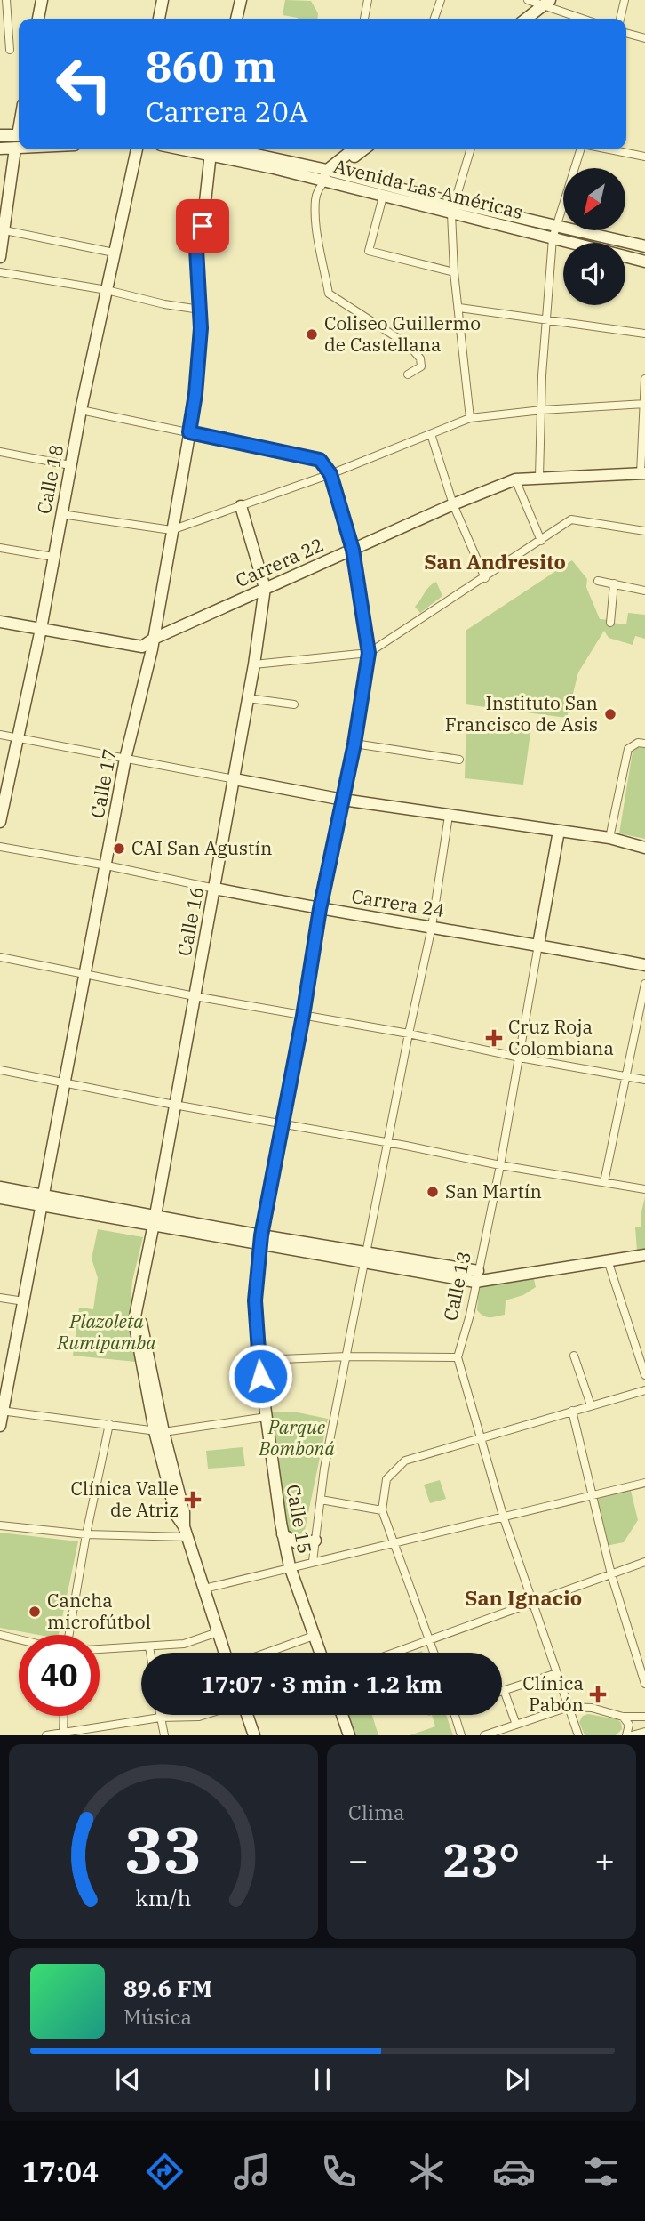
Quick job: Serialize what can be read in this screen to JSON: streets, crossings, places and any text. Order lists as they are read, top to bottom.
{
  "streets": {
    "street": [
      "Avenida Las Américas",
      "Calle 18",
      "Carrera 22",
      "Calle 17",
      "Carrera 24",
      "Calle 16",
      "Calle 13",
      "Calle 15"
    ]
  },
  "crossings": [
    ["Calle 18", "Carrera 22"],
    ["Carrera 22", "Calle 17"],
    ["Carrera 22", "Calle 16"],
    ["Carrera 22", "Calle 15"],
    ["Calle 17", "Carrera 24"],
    ["Calle 17", "Calle 15"],
    ["Carrera 24", "Calle 16"],
    ["Carrera 24", "Calle 13"],
    ["Carrera 24", "Calle 15"]
  ],
  "districts": ["San Andresito", "San Ignacio"],
  "parks": ["Plazoleta Rumipamba", "Parque Bomboná"],
  "places": {
    "other": [
      "Coliseo Guillermo de Castellana",
      "Instituto San Francisco de Asis",
      "CAI San Agustín",
      "San Martín",
      "Cancha microfútbol"
    ],
    "health": ["Cruz Roja Colombiana", "Clínica Valle de Atriz", "Clínica Pabón"]
  },
  "north": "bottom left",
  "page": {
    "turn": ["860 m", "Carrera 20A"],
    "limit": "40",
    "trip": "17:07 · 3 min · 1.2 km",
    "tile": "Clima",
    "heat": ["−", "23°", "+"],
    "song": ["89.6 FM", "Música"],
    "tabs": "17:04",
    "gauge": ["33", "km/h"]
  }
}
